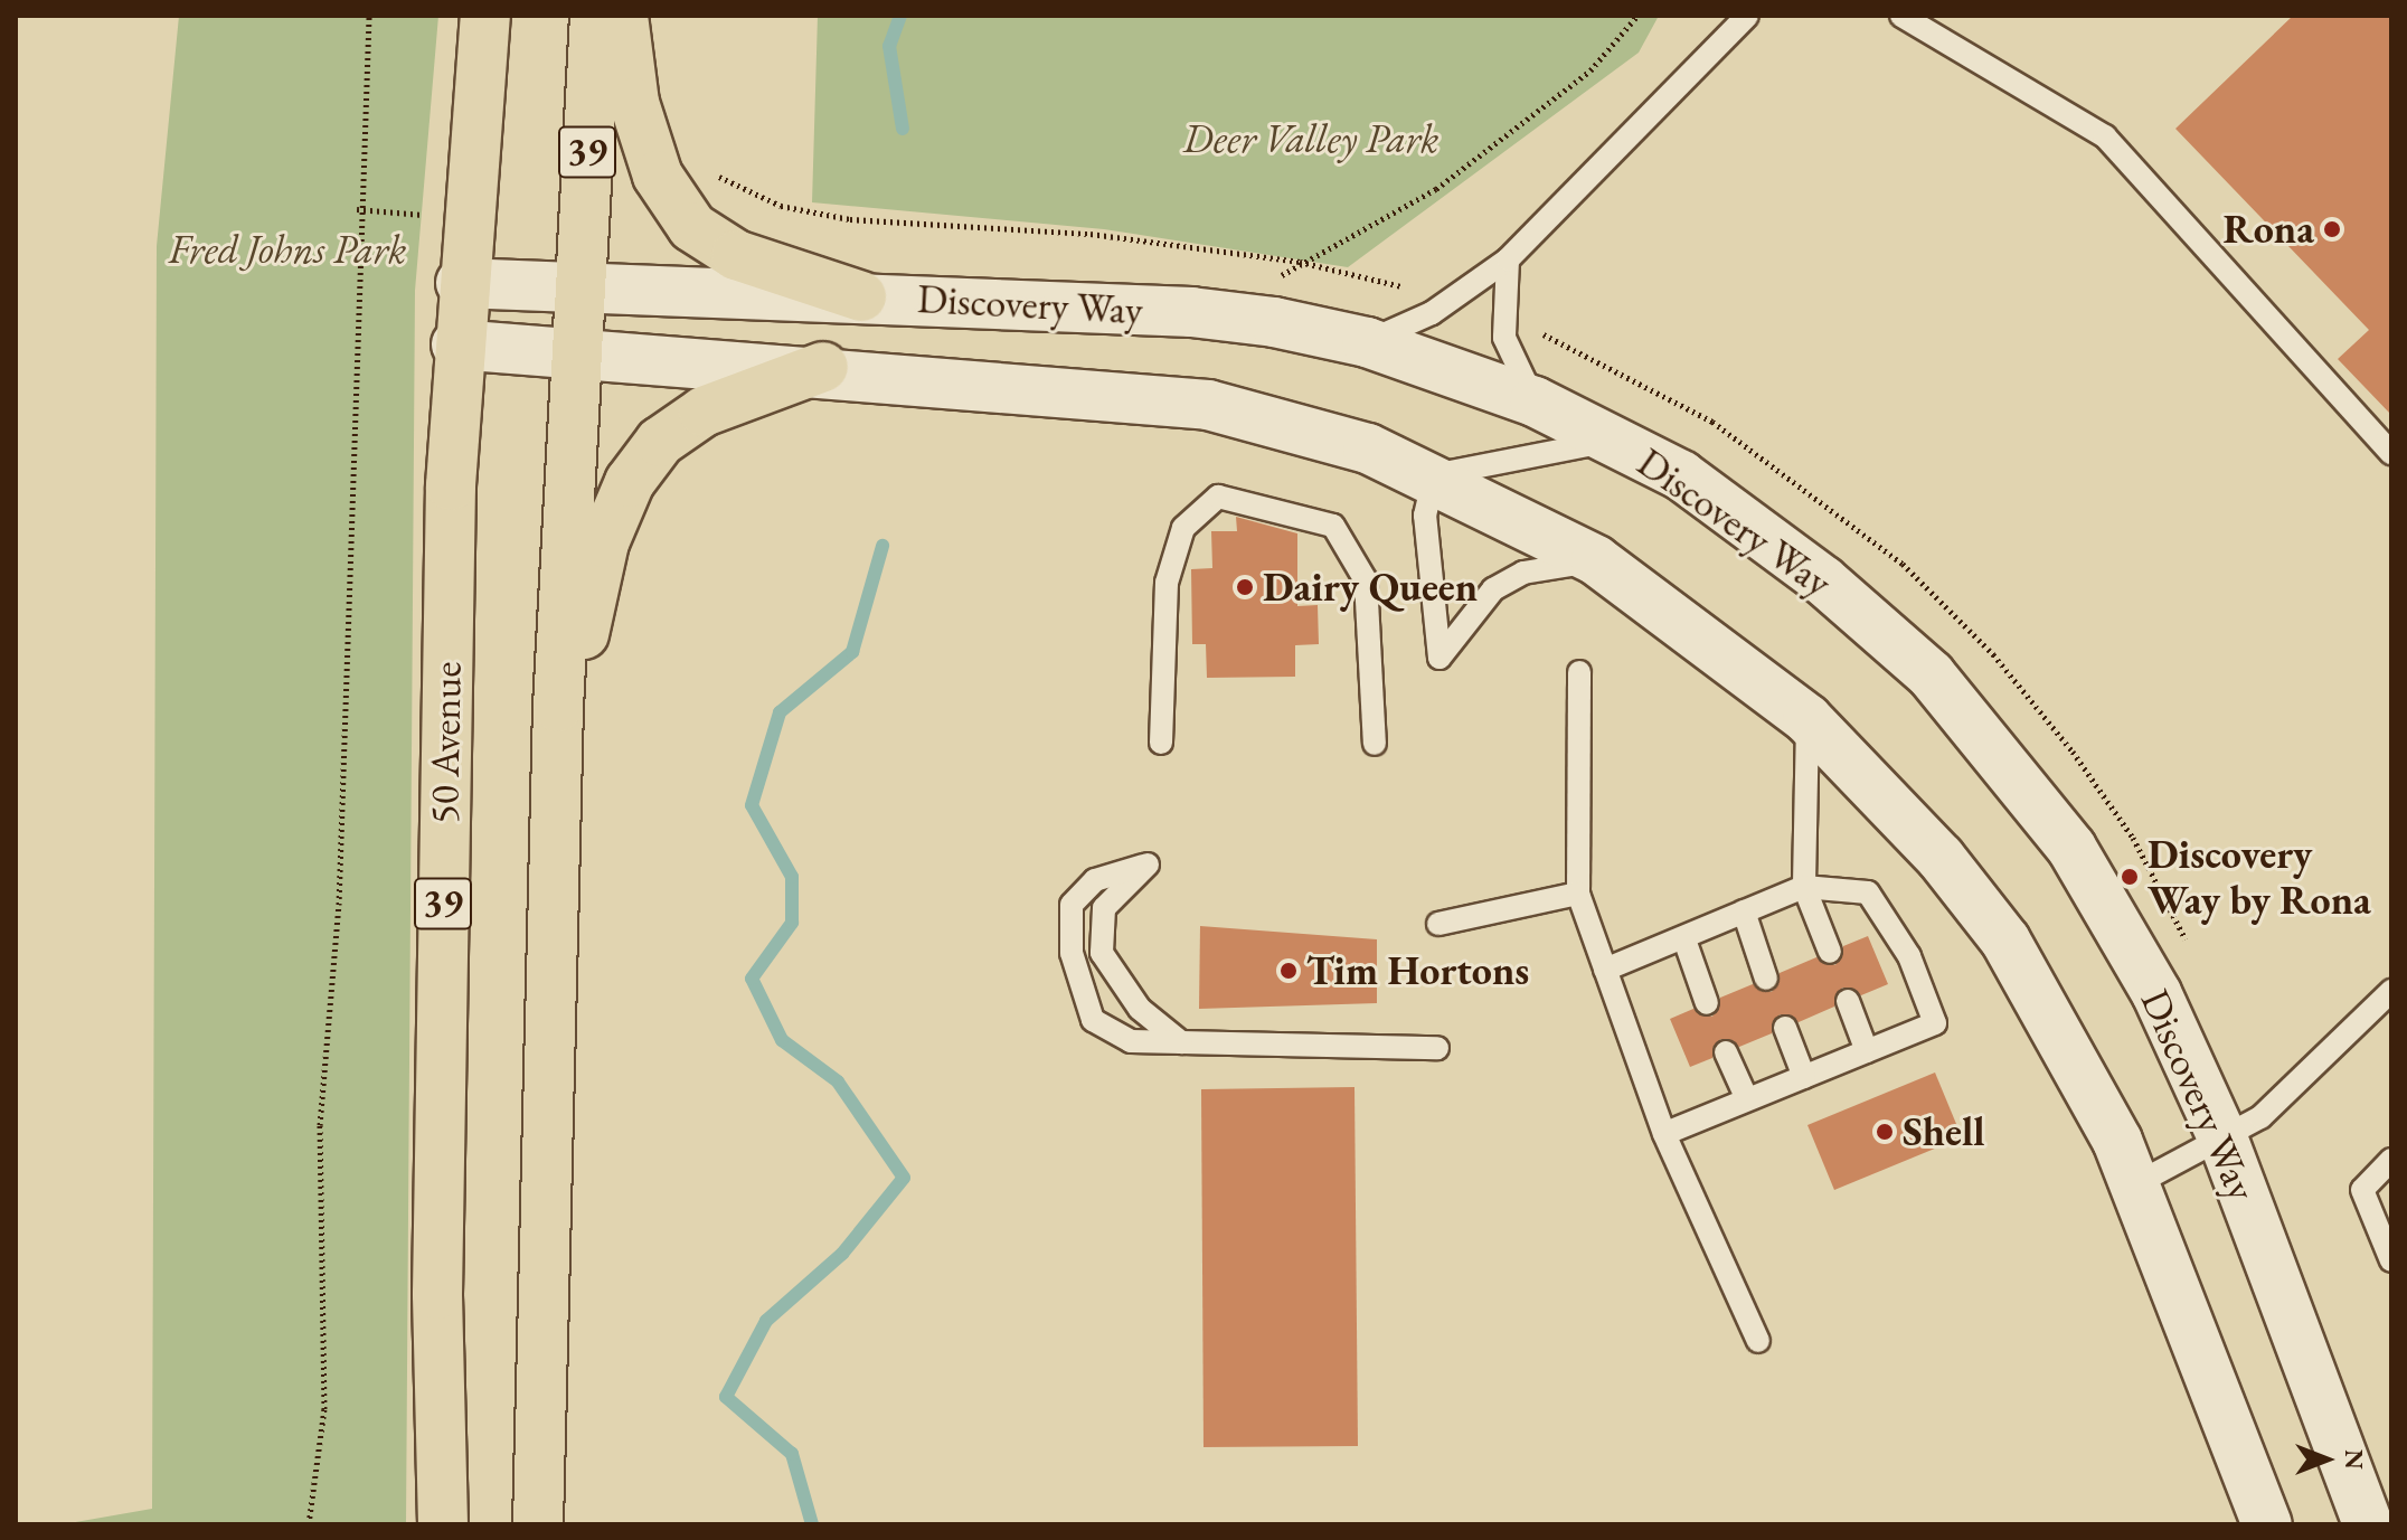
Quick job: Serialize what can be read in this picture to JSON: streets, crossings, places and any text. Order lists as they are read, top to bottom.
{
  "streets": {
    "main road": ["39", "50 Avenue"],
    "street": ["Discovery Way"]
  },
  "crossings": [
    ["39", "Discovery Way"],
    ["Discovery Way", "50 Avenue"]
  ],
  "parks": ["Deer Valley Park", "Fred Johns Park"],
  "places": [
    "Rona",
    "Dairy Queen",
    "Discovery Way by Rona",
    "Tim Hortons",
    "Shell"
  ],
  "north": "right"
}
